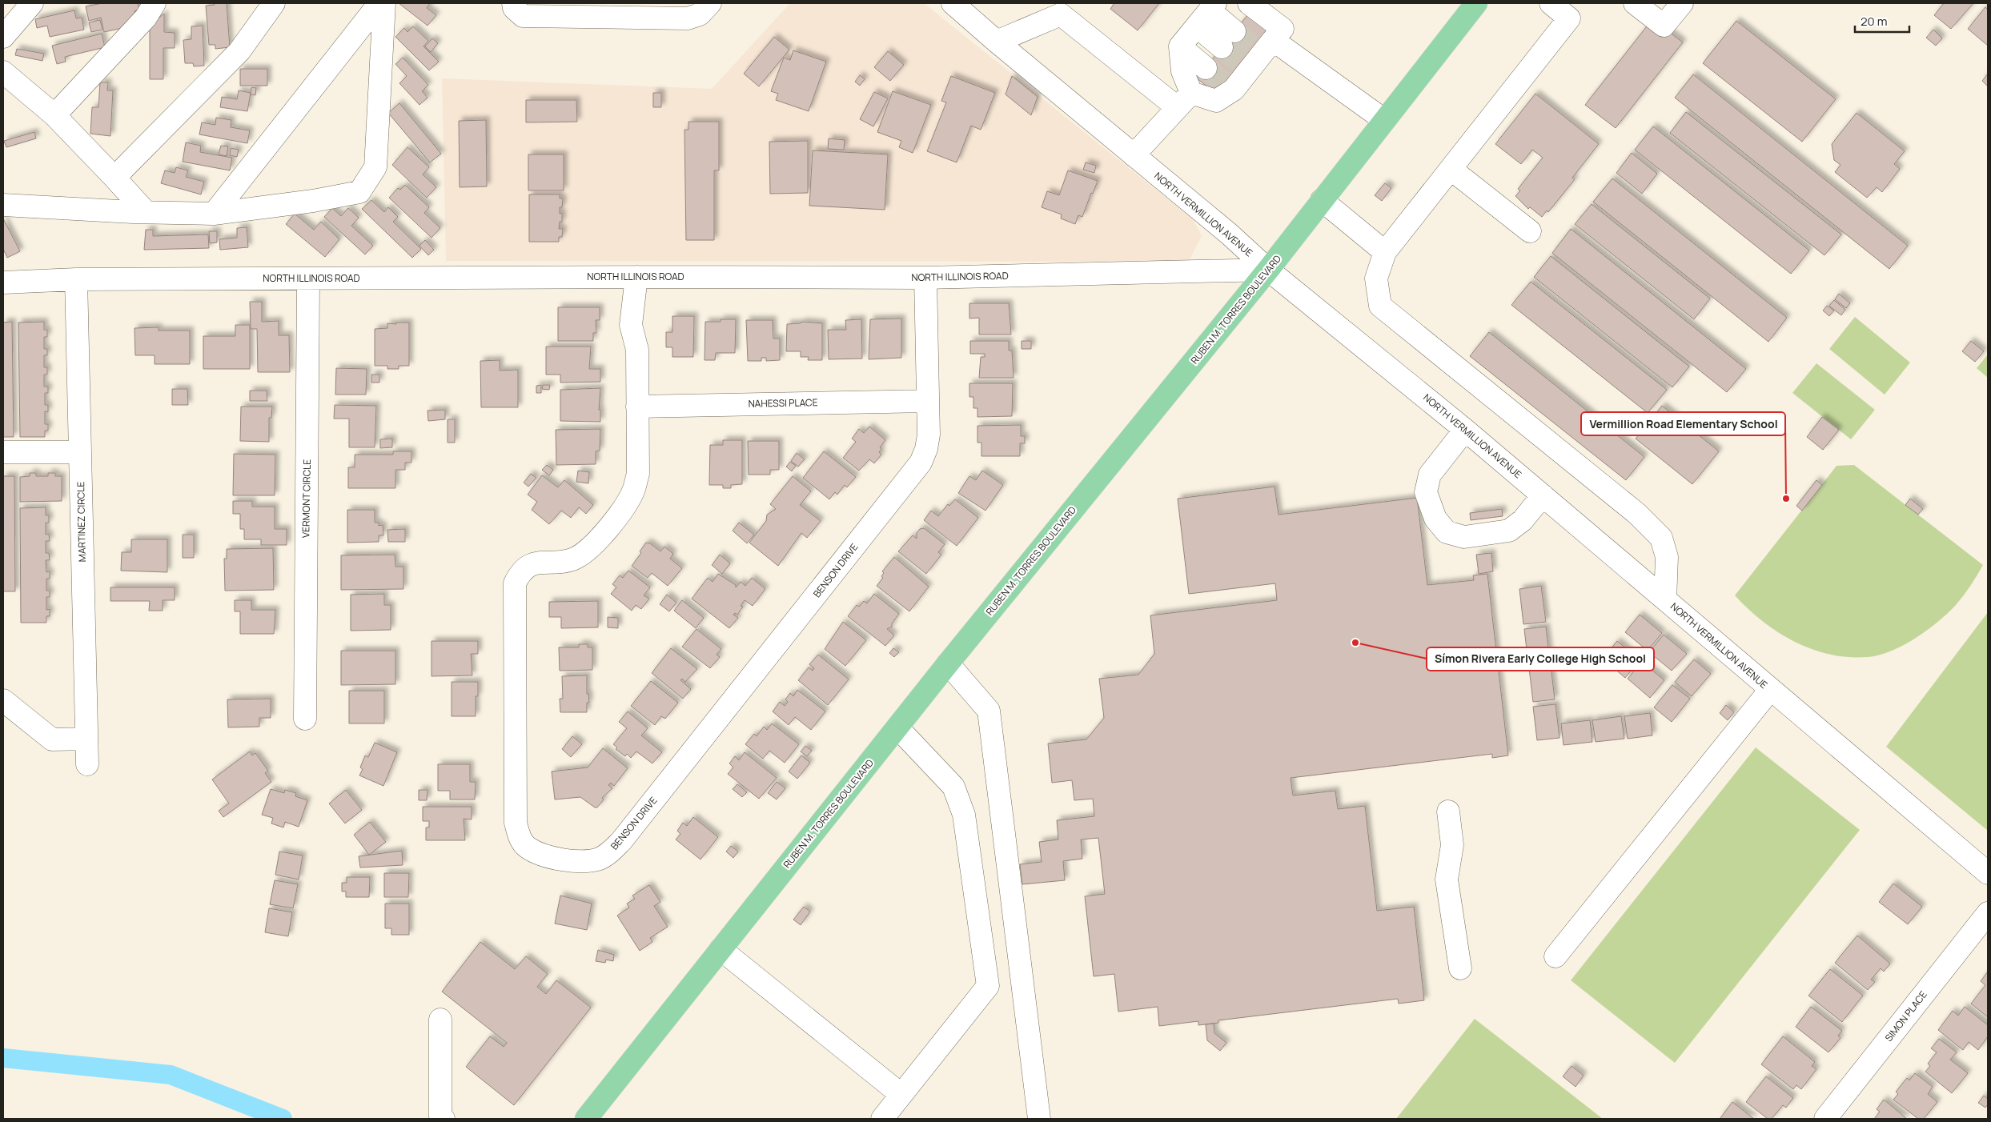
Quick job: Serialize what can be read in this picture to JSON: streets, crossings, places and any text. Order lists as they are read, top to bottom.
{
  "streets": {
    "main road": ["RUBEN M. TORRES BOULEVARD"],
    "street": [
      "NORTH VERMILLION AVENUE",
      "NORTH ILLINOIS ROAD",
      "NAHESSI PLACE",
      "VERMONT CIRCLE",
      "MARTINEZ CIRCLE",
      "BENSON DRIVE",
      "SIMON PLACE"
    ]
  },
  "crossings": [
    ["NORTH VERMILLION AVENUE", "NORTH ILLINOIS ROAD"],
    ["NORTH VERMILLION AVENUE", "RUBEN M. TORRES BOULEVARD"],
    ["NORTH ILLINOIS ROAD", "RUBEN M. TORRES BOULEVARD"],
    ["NORTH ILLINOIS ROAD", "VERMONT CIRCLE"],
    ["NORTH ILLINOIS ROAD", "MARTINEZ CIRCLE"],
    ["NORTH ILLINOIS ROAD", "BENSON DRIVE"],
    ["NAHESSI PLACE", "BENSON DRIVE"]
  ],
  "places": ["Vermillion Road Elementary School", "Símon Rivera Early College High School"],
  "scale_bar": "20 m"
}
